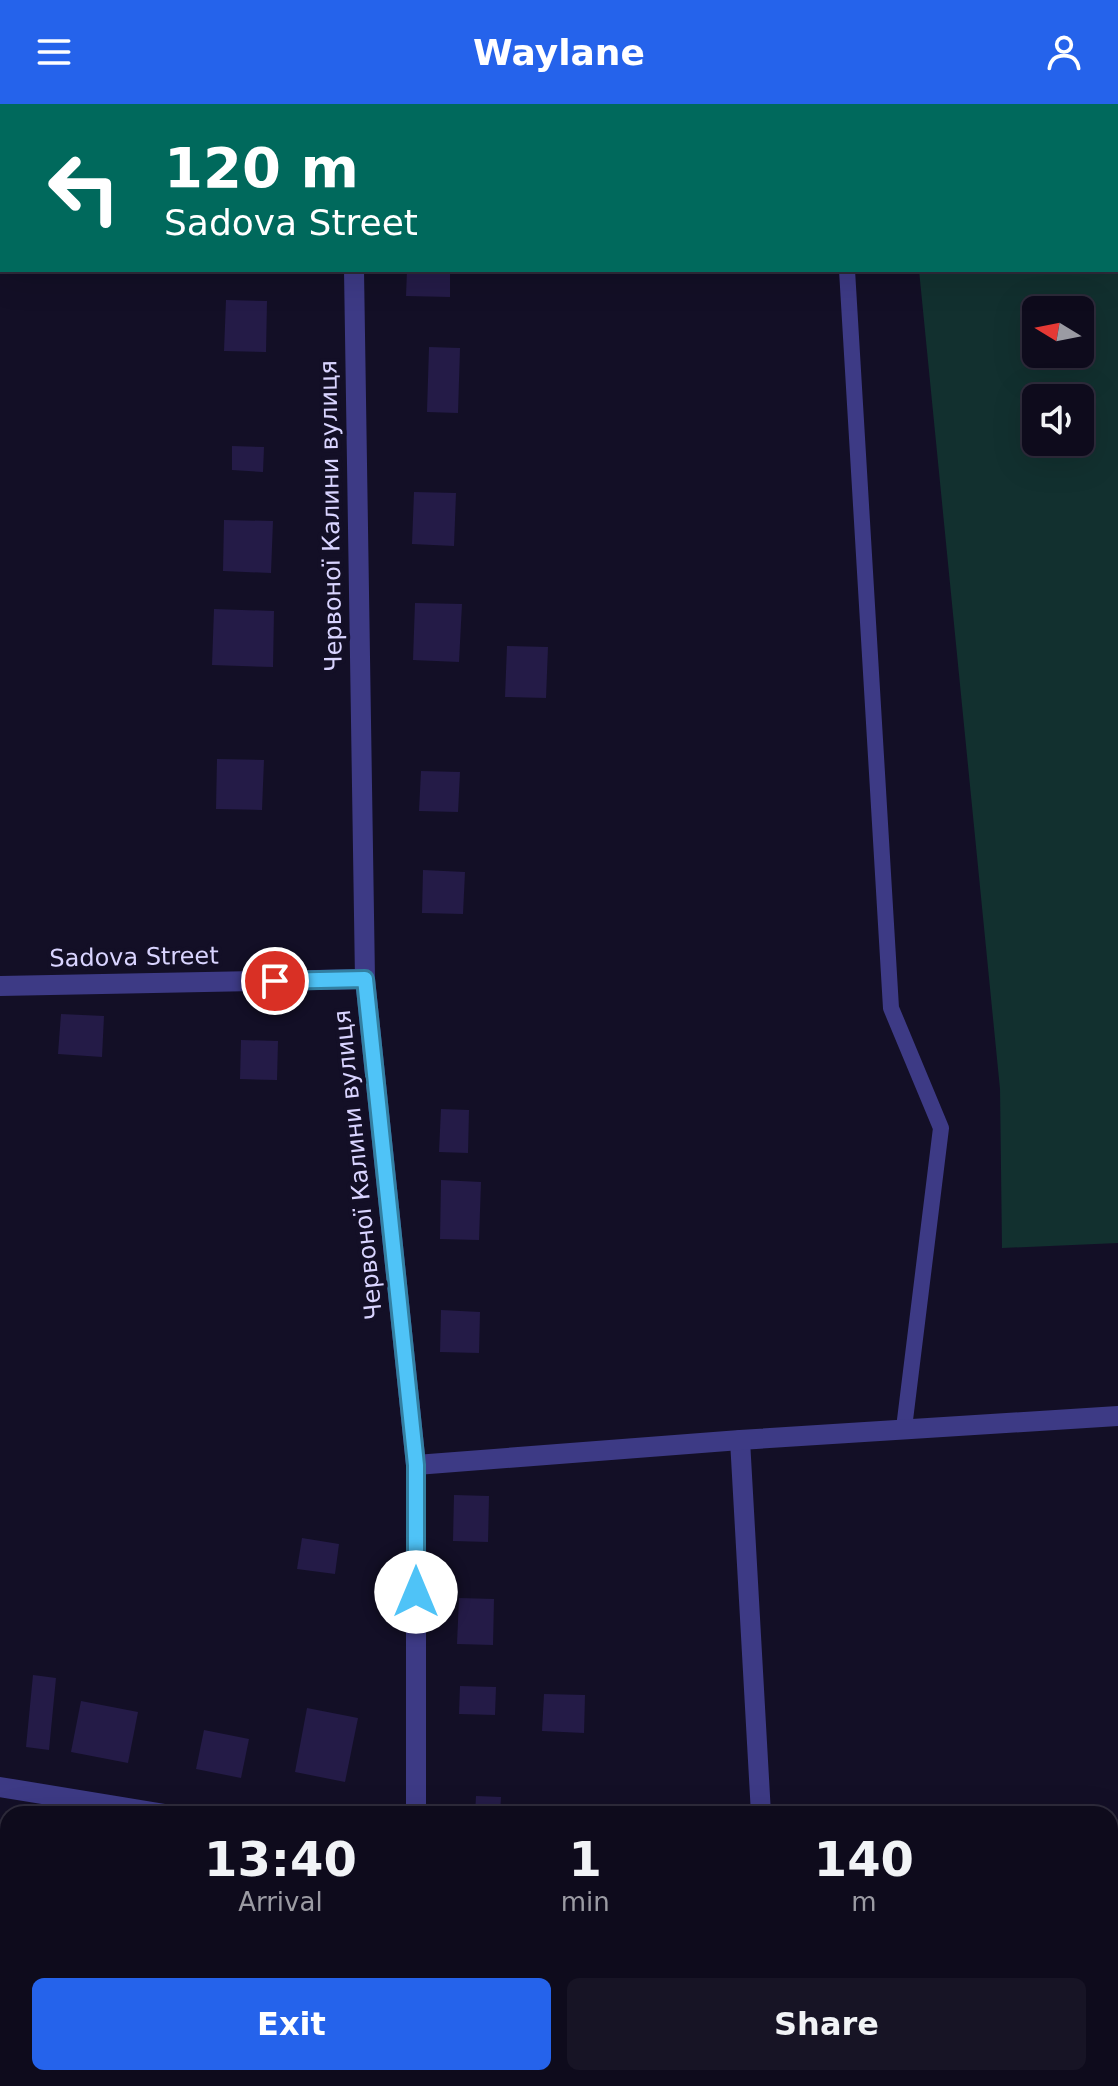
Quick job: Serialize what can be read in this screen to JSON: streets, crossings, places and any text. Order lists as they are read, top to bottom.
{
  "streets": {
    "street": ["Червоної Калини вулиця", "Sadova Street"]
  },
  "crossings": [
    ["Червоної Калини вулиця", "Sadova Street"]
  ],
  "north": "left",
  "page": {
    "header": "Waylane",
    "turn": ["120 m", "Sadova Street"],
    "eta": [
      "13:40",
      "Arrival",
      "1",
      "min",
      "140",
      "m"
    ],
    "buttons": ["Exit", "Share"]
  }
}
